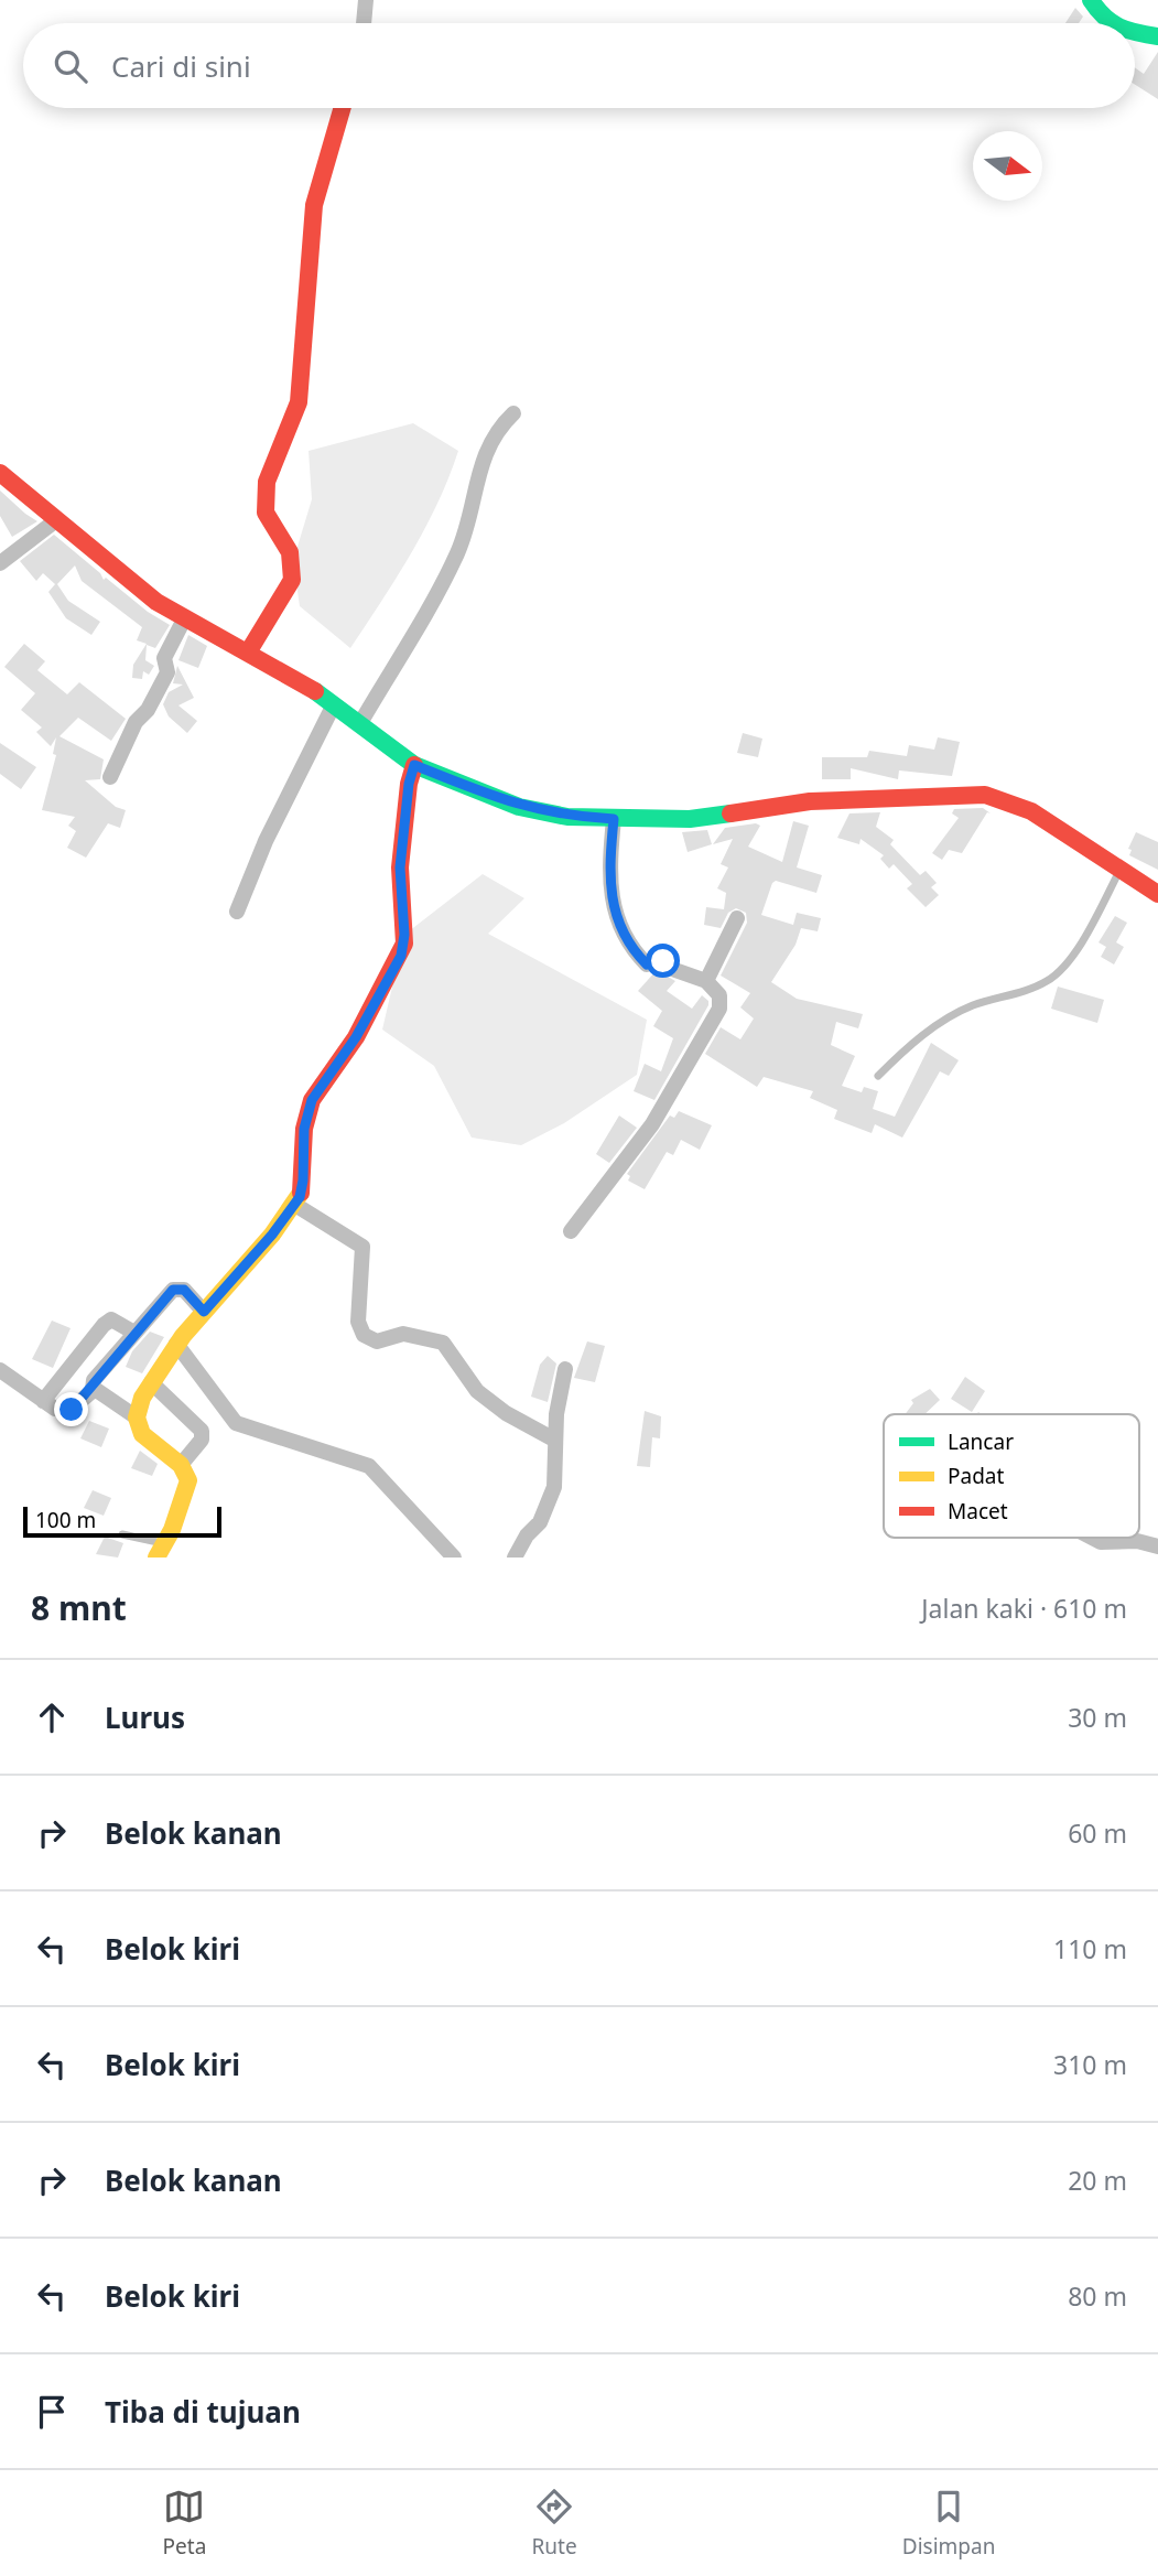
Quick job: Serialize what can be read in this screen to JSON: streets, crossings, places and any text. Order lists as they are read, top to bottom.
{
  "legend": ["Lancar", "Padat", "Macet"],
  "scale_bar": "100 m",
  "north": "right",
  "page": {
    "search": "Cari di sini",
    "scale": "100 m",
    "heading": ["8 mnt", "Jalan kaki · 610 m"],
    "list": [
      ["Lurus", "30 m"],
      ["Belok kanan", "60 m"],
      ["Belok kiri", "110 m"],
      ["Belok kiri", "310 m"],
      ["Belok kanan", "20 m"],
      ["Belok kiri", "80 m"],
      "Tiba di tujuan"
    ],
    "nav": ["Peta", "Rute", "Disimpan"]
  }
}
